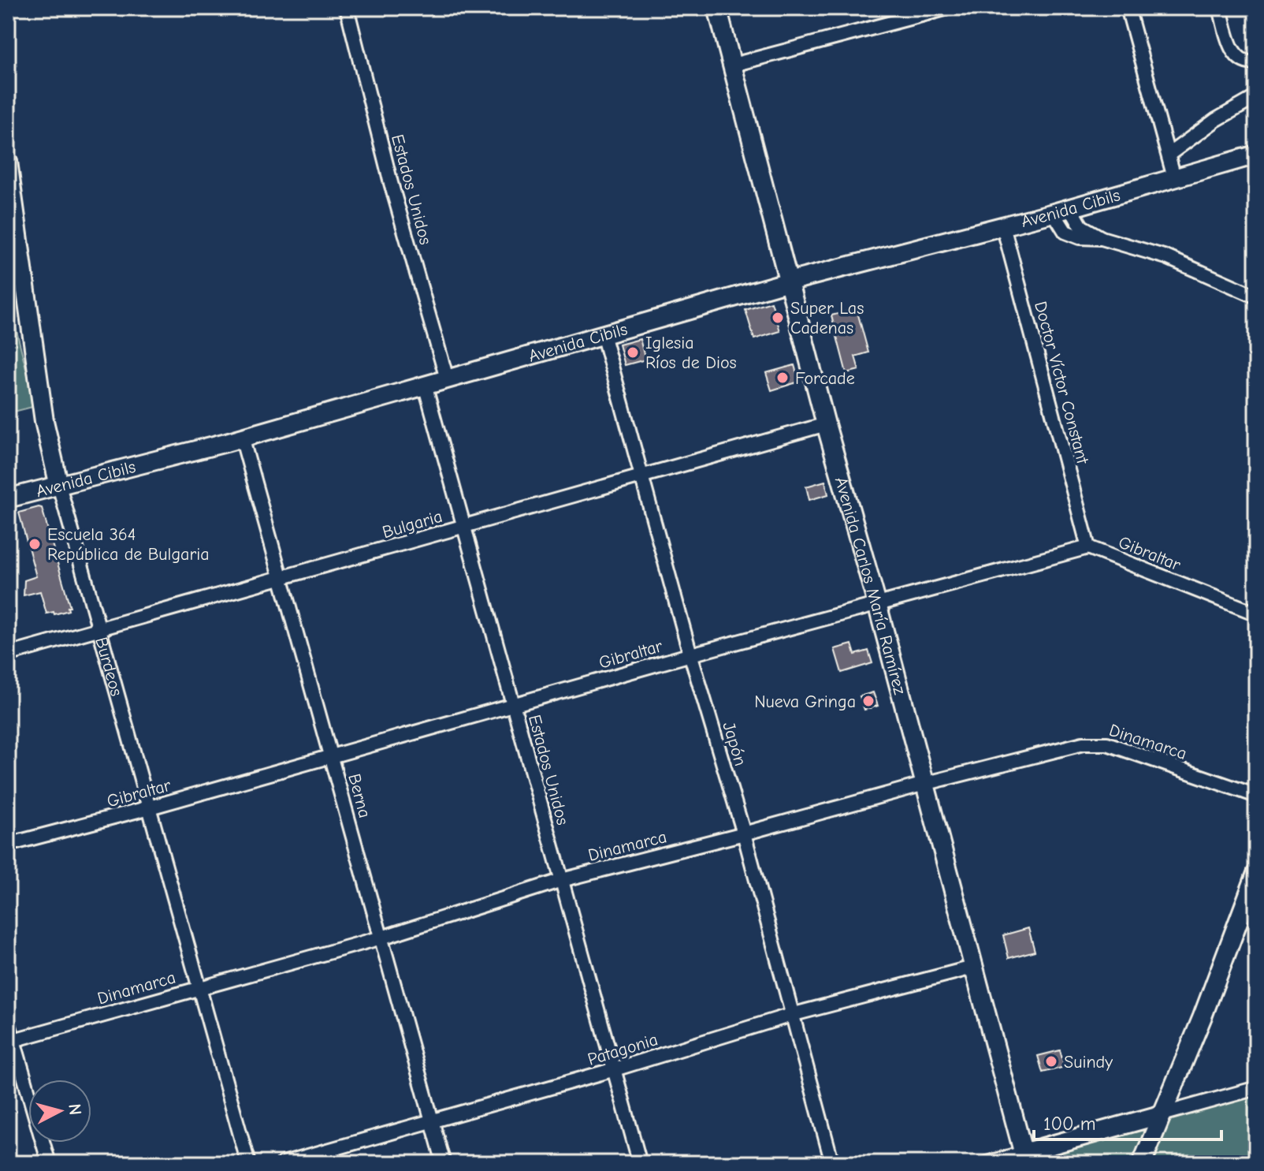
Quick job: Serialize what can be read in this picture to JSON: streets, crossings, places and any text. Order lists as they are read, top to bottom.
{
  "streets": {
    "street": [
      "Estados Unidos",
      "Avenida Cibils",
      "Doctor Víctor Constant",
      "Bulgaria",
      "Gibraltar",
      "Avenida Carlos María Ramírez",
      "Burdeos",
      "Dinamarca",
      "Japón",
      "Berna",
      "Patagonia"
    ]
  },
  "crossings": [
    ["Estados Unidos", "Avenida Cibils"],
    ["Estados Unidos", "Bulgaria"],
    ["Estados Unidos", "Gibraltar"],
    ["Estados Unidos", "Dinamarca"],
    ["Estados Unidos", "Patagonia"],
    ["Avenida Cibils", "Doctor Víctor Constant"],
    ["Avenida Cibils", "Avenida Carlos María Ramírez"],
    ["Avenida Cibils", "Burdeos"],
    ["Avenida Cibils", "Japón"],
    ["Avenida Cibils", "Berna"],
    ["Doctor Víctor Constant", "Gibraltar"],
    ["Bulgaria", "Avenida Carlos María Ramírez"],
    ["Bulgaria", "Burdeos"],
    ["Bulgaria", "Japón"],
    ["Bulgaria", "Berna"],
    ["Gibraltar", "Avenida Carlos María Ramírez"],
    ["Gibraltar", "Burdeos"],
    ["Gibraltar", "Japón"],
    ["Gibraltar", "Berna"],
    ["Avenida Carlos María Ramírez", "Dinamarca"],
    ["Avenida Carlos María Ramírez", "Patagonia"],
    ["Burdeos", "Dinamarca"],
    ["Dinamarca", "Japón"],
    ["Dinamarca", "Berna"],
    ["Japón", "Patagonia"],
    ["Berna", "Patagonia"]
  ],
  "places": [
    "Super Las Cadenas",
    "Iglesia Ríos de Dios",
    "Forcade",
    "Escuela 364 República de Bulgaria",
    "Nueva Gringa",
    "Suindy"
  ],
  "scale_bar": "100 m",
  "north": "right"
}
